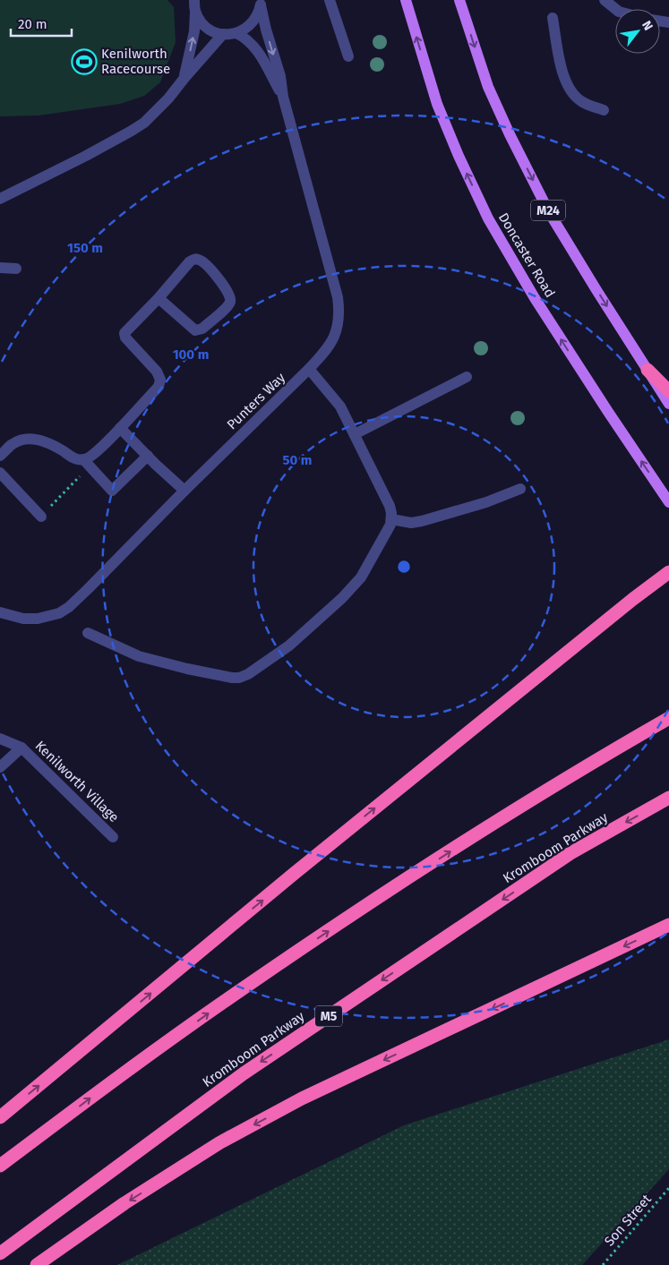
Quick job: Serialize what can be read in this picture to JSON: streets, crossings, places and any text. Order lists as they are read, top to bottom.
{
  "streets": {
    "highway": ["Kromboom Parkway", "M5"],
    "main road": ["M24", "Doncaster Road"],
    "street": ["Punters Way", "Kenilworth Village"],
    "path": ["Son Street"]
  },
  "places": {
    "sports": ["Kenilworth Racecourse"]
  },
  "scale_bar": "20 m",
  "north": "top right",
  "rings": ["150 m", "100 m", "50 m"]
}
